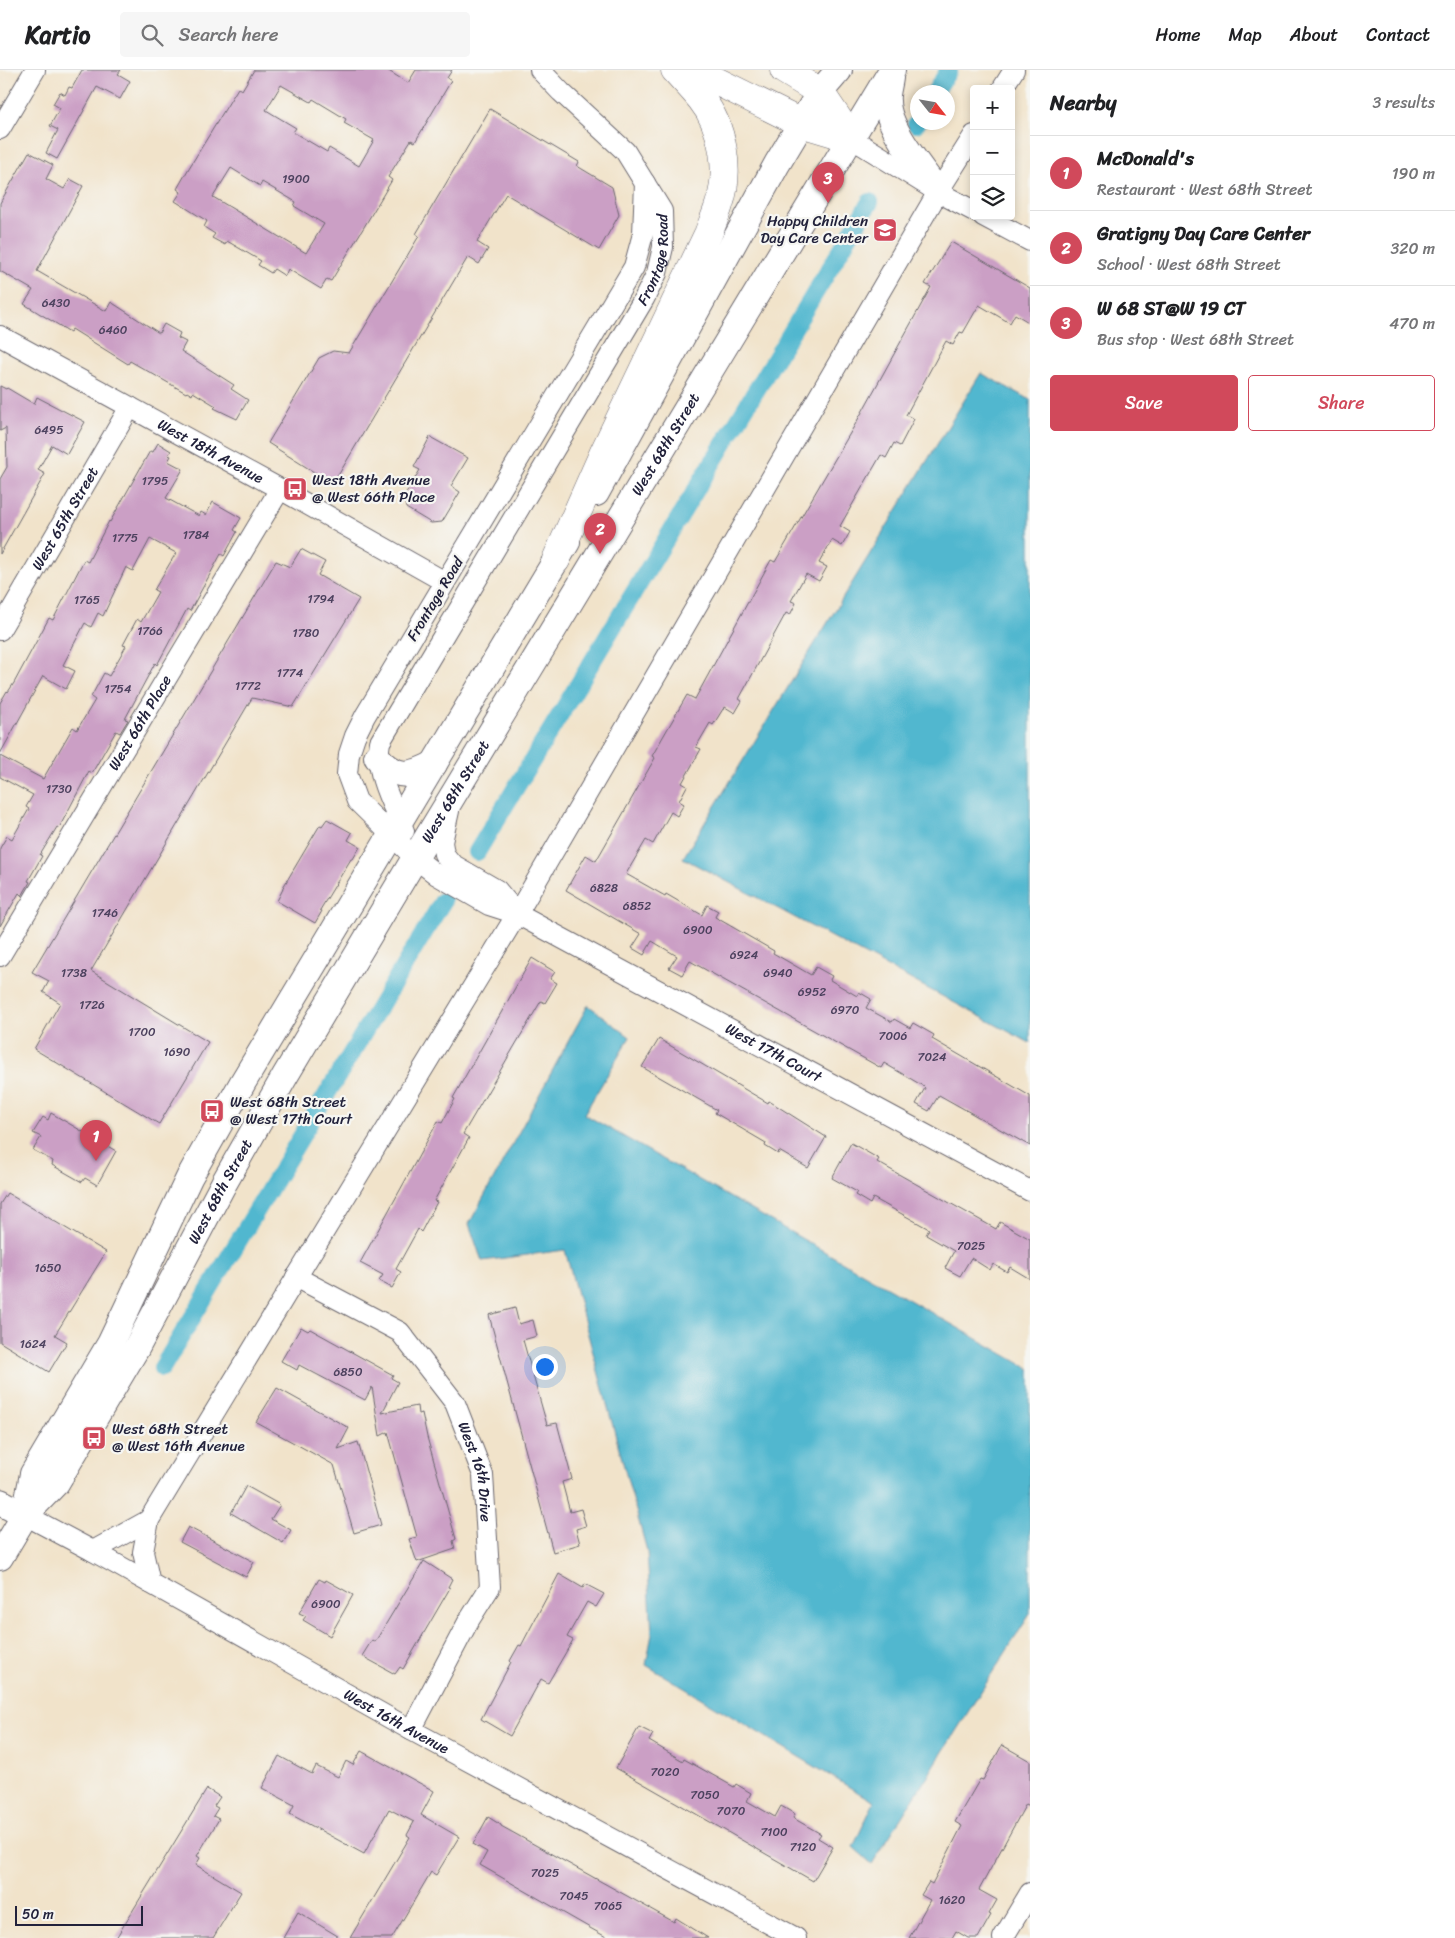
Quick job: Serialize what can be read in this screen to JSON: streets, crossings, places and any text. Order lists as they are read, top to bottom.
{
  "streets": {
    "main road": ["West 68th Street", "West 16th Avenue"],
    "street": [
      "Frontage Road",
      "West 18th Avenue",
      "West 65th Street",
      "West 66th Place",
      "West 17th Court",
      "West 16th Drive"
    ]
  },
  "crossings": [
    ["Frontage Road", "West 18th Avenue"],
    ["Frontage Road", "West 17th Court"],
    ["West 68th Street", "West 17th Court"],
    ["West 68th Street", "West 16th Avenue"],
    ["West 18th Avenue", "West 65th Street"],
    ["West 18th Avenue", "West 66th Place"],
    ["West 16th Drive", "West 16th Avenue"]
  ],
  "places": {
    "school or university": ["Happy Children Day Care Center"],
    "bus stop": ["West 18th Avenue @ West 66th Place", "West 68th Street @ West 17th Court", "West 68th Street @ West 16th Avenue"]
  },
  "house_numbers": [
    "1900",
    "6430",
    "6460",
    "6495",
    "1795",
    "1784",
    "1775",
    "1794",
    "1765",
    "1766",
    "1780",
    "1774",
    "1772",
    "1754",
    "1730",
    "6828",
    "6852",
    "1746",
    "6900",
    "6924",
    "1738",
    "6940",
    "6952",
    "1726",
    "6970",
    "1700",
    "7006",
    "1690",
    "7024",
    "7025",
    "1650",
    "1624",
    "6850",
    "6900",
    "7020",
    "7050",
    "7070",
    "7100",
    "7120",
    "7025",
    "7045",
    "1620",
    "7065"
  ],
  "scale_bar": "50 m",
  "north": "bottom right",
  "page": {
    "header": "Kartio",
    "search": "Search here",
    "nav": [
      "Home",
      "Map",
      "About",
      "Contact"
    ],
    "heading": ["Nearby", "3 results"],
    "map_buttons": ["+", "−"],
    "list": [
      {
        "mark": "1",
        "name": "McDonald's",
        "note": "Restaurant · West 68th Street",
        "value": "190 m"
      },
      {
        "mark": "2",
        "name": "Gratigny Day Care Center",
        "note": "School · West 68th Street",
        "value": "320 m"
      },
      {
        "mark": "3",
        "name": "W 68 ST@W 19 CT",
        "note": "Bus stop · West 68th Street",
        "value": "470 m"
      }
    ],
    "pins": ["3", "2", "1"],
    "buttons": ["Save", "Share"],
    "scale": "50 m"
  }
}
